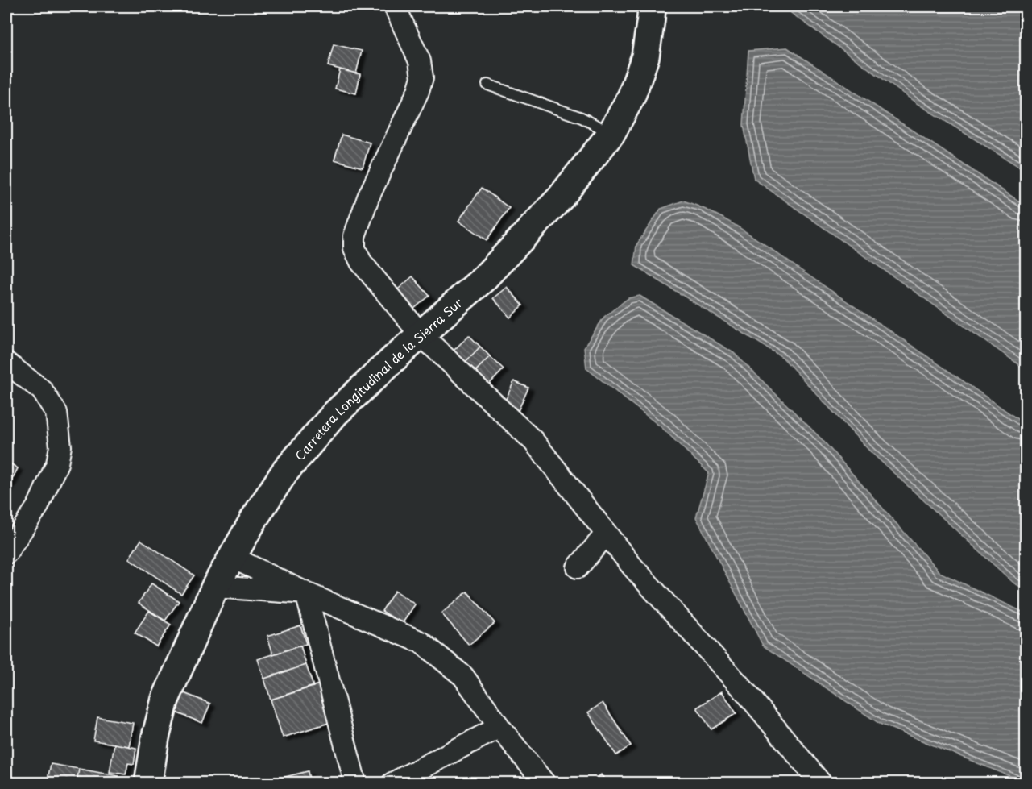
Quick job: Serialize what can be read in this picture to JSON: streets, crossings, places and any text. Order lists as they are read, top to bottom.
{
  "streets": {
    "highway": ["Carretera Longitudinal de la Sierra Sur"]
  }
}
